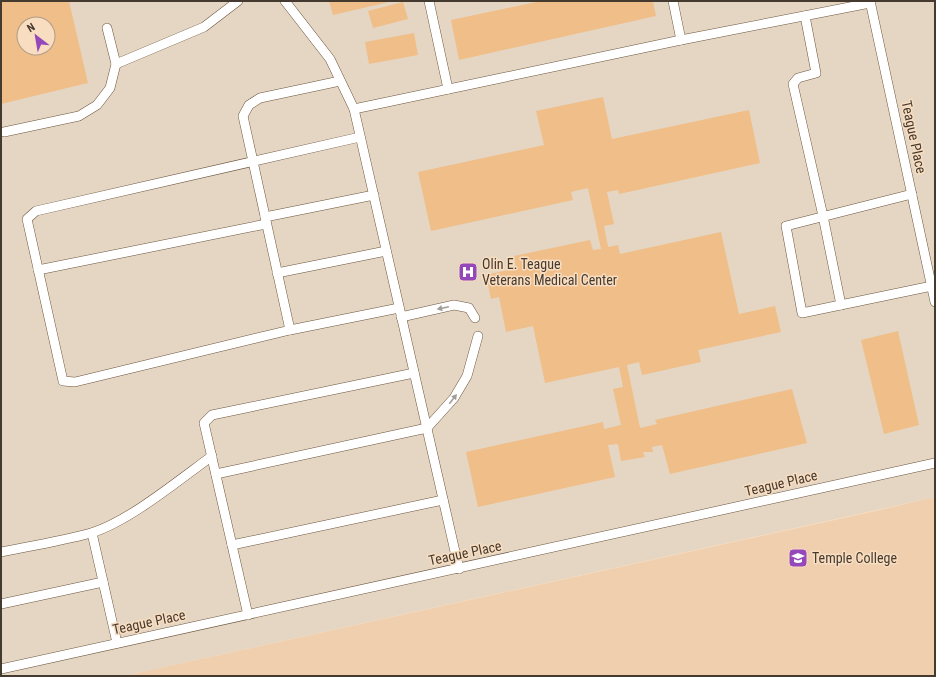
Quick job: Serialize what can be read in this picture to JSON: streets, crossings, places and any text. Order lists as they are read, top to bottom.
{
  "streets": {
    "lane": ["Teague Place"]
  },
  "places": {
    "hospital": ["Olin E. Teague Veterans Medical Center"],
    "school or university": ["Temple College"]
  },
  "north": "top left"
}
